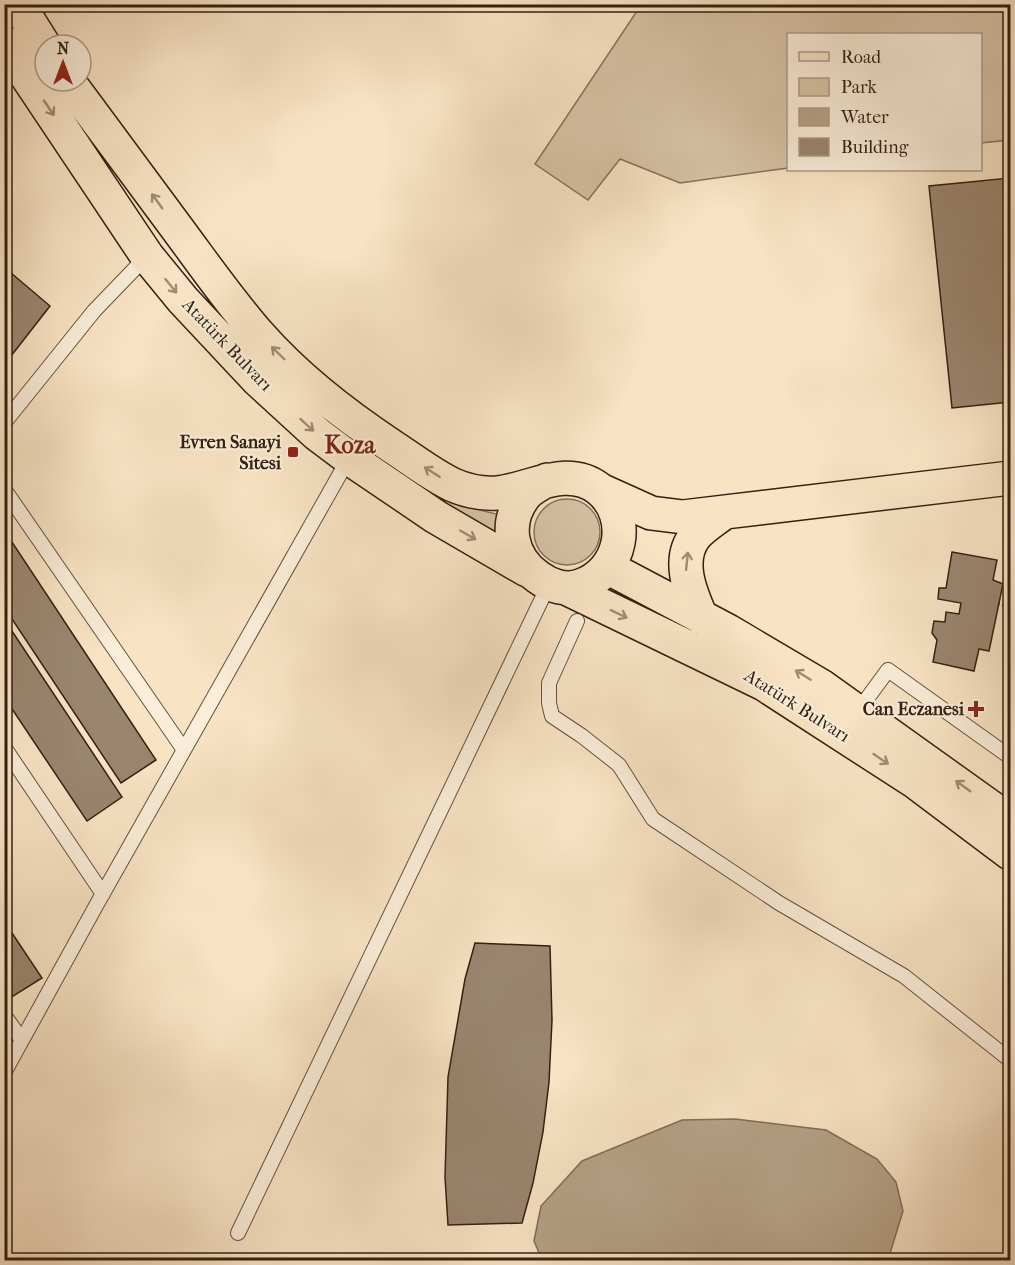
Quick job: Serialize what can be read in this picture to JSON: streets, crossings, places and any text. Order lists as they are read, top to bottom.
{
  "streets": {
    "main road": ["Atatürk Bulvarı"]
  },
  "districts": ["Koza"],
  "places": {
    "transit": ["Evren Sanayi Sitesi"],
    "health": ["Can Eczanesi"]
  },
  "legend": [
    "Road",
    "Park",
    "Water",
    "Building"
  ],
  "north": "top"
}
